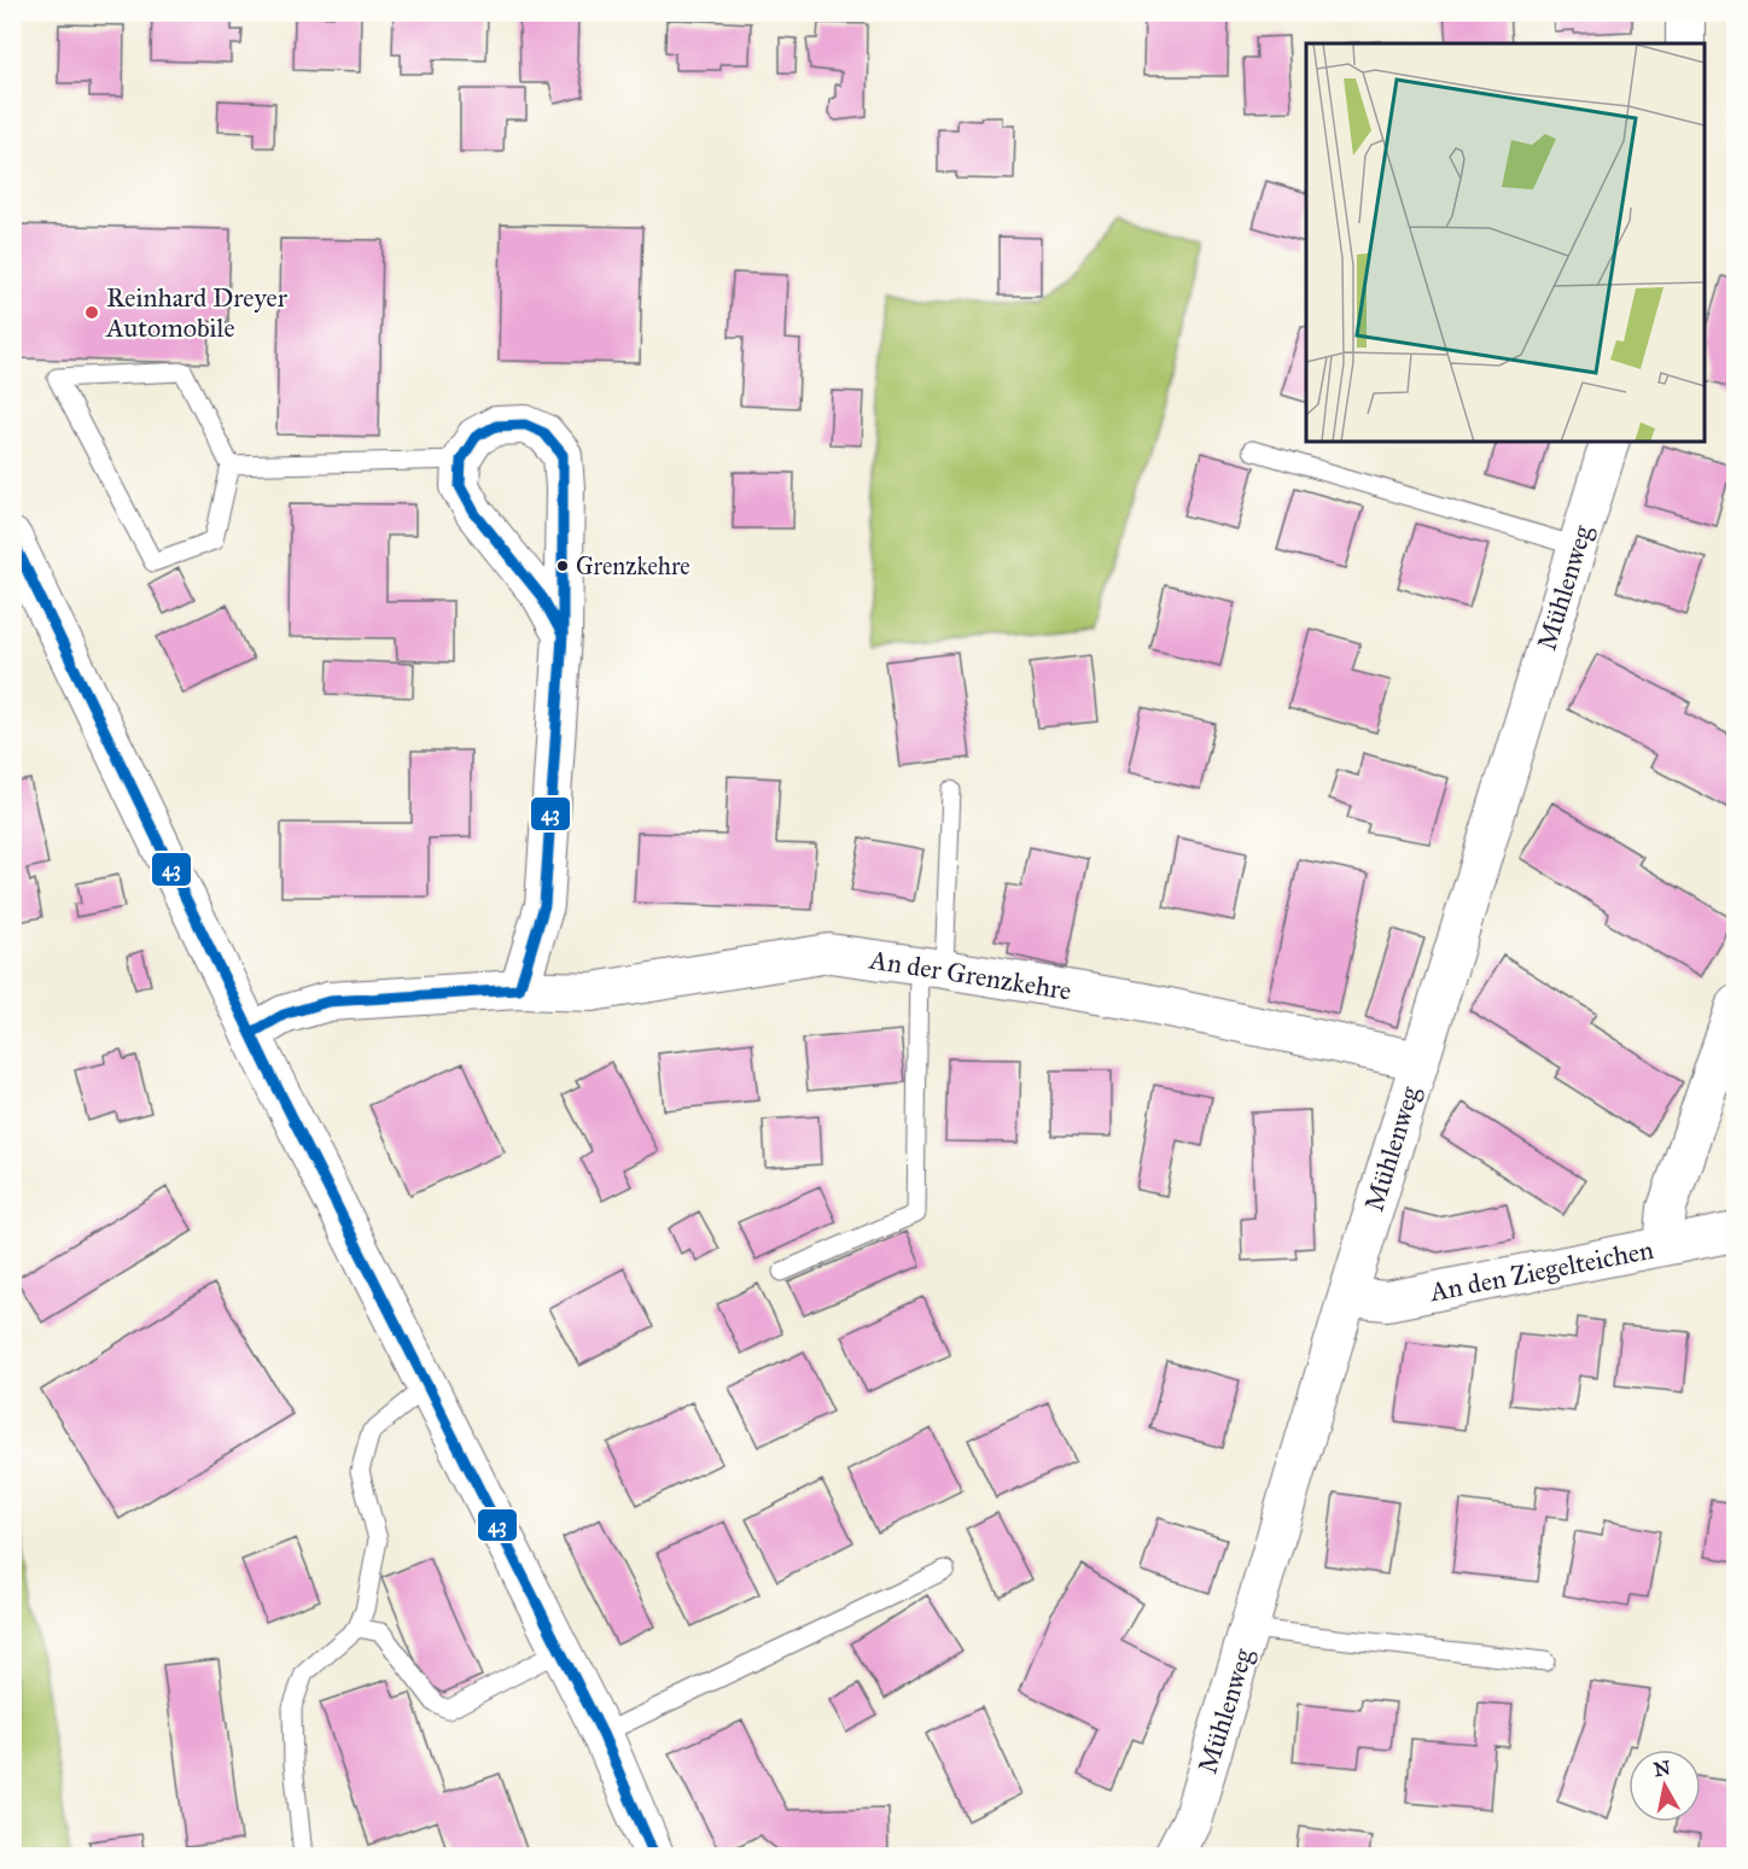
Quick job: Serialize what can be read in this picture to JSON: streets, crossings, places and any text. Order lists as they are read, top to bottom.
{
  "streets": {
    "street": ["Mühlenweg", "An der Grenzkehre", "An den Ziegelteichen"]
  },
  "crossings": [
    ["Mühlenweg", "An der Grenzkehre"],
    ["Mühlenweg", "An den Ziegelteichen"]
  ],
  "places": ["Reinhard Dreyer Automobile", "Grenzkehre"],
  "lines": ["transit line 43"],
  "north": "top"
}
